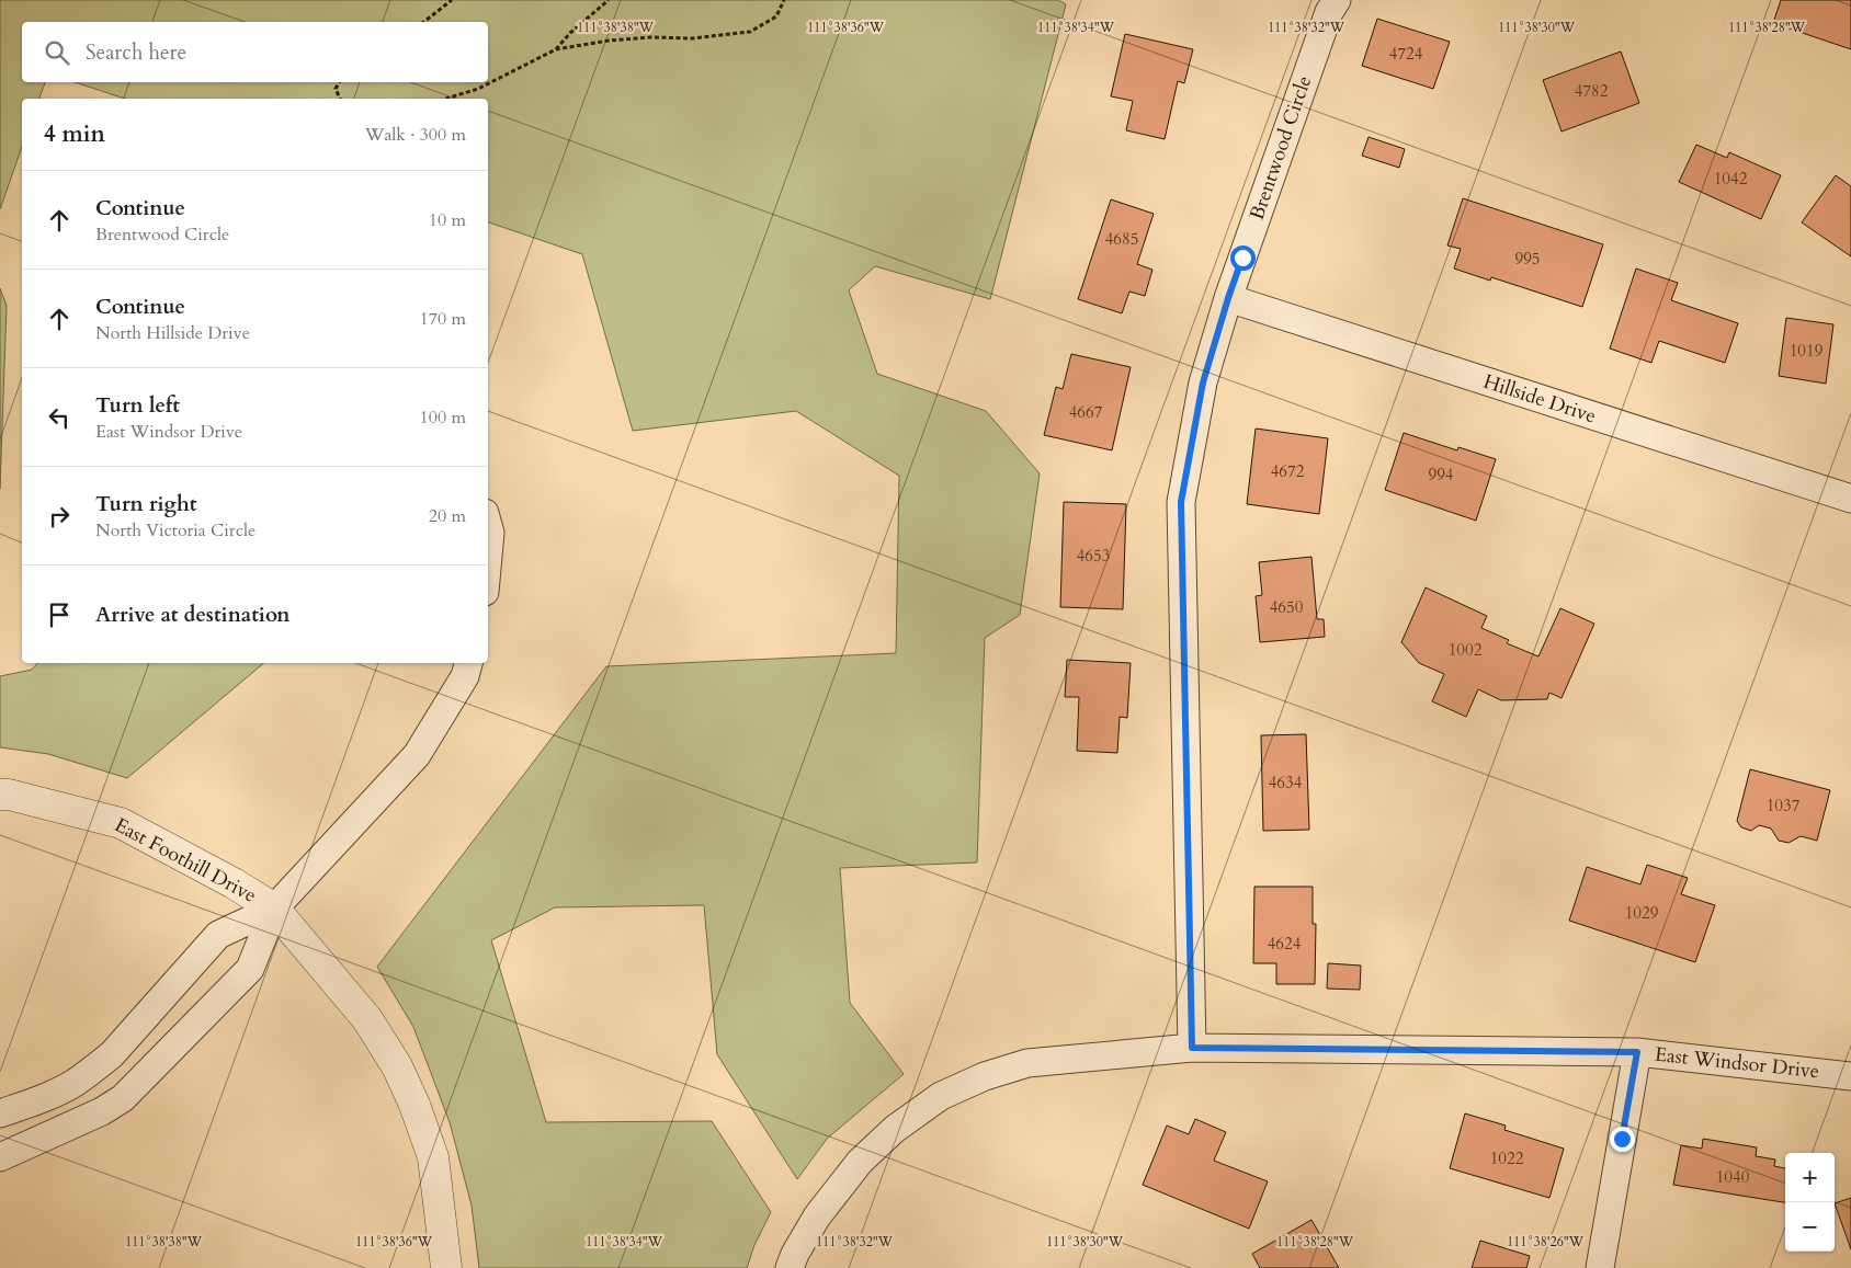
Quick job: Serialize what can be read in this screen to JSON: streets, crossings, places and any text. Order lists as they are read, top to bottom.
{
  "streets": {
    "street": [
      "Brentwood Circle",
      "Hillside Drive",
      "East Foothill Drive",
      "East Windsor Drive"
    ]
  },
  "crossings": [
    ["Brentwood Circle", "Hillside Drive"],
    ["Brentwood Circle", "East Windsor Drive"]
  ],
  "house_numbers": [
    "4724",
    "4782",
    "1042",
    "4685",
    "995",
    "1019",
    "4667",
    "4672",
    "994",
    "4653",
    "4650",
    "1002",
    "4634",
    "1037",
    "1029",
    "4624",
    "1022",
    "1040"
  ],
  "page": {
    "search": "Search here",
    "heading": ["4 min", "Walk · 300 m"],
    "list": [
      ["Continue", "Brentwood Circle", "10 m"],
      ["Continue", "North Hillside Drive", "170 m"],
      ["Turn left", "East Windsor Drive", "100 m"],
      ["Turn right", "North Victoria Circle", "20 m"],
      "Arrive at destination"
    ],
    "map_buttons": ["+", "−"]
  },
  "coordinates": [
    "111°38'38\"W",
    "111°38'36\"W",
    "111°38'34\"W",
    "111°38'32\"W",
    "111°38'30\"W",
    "111°38'28\"W",
    "111°38'26\"W"
  ]
}
